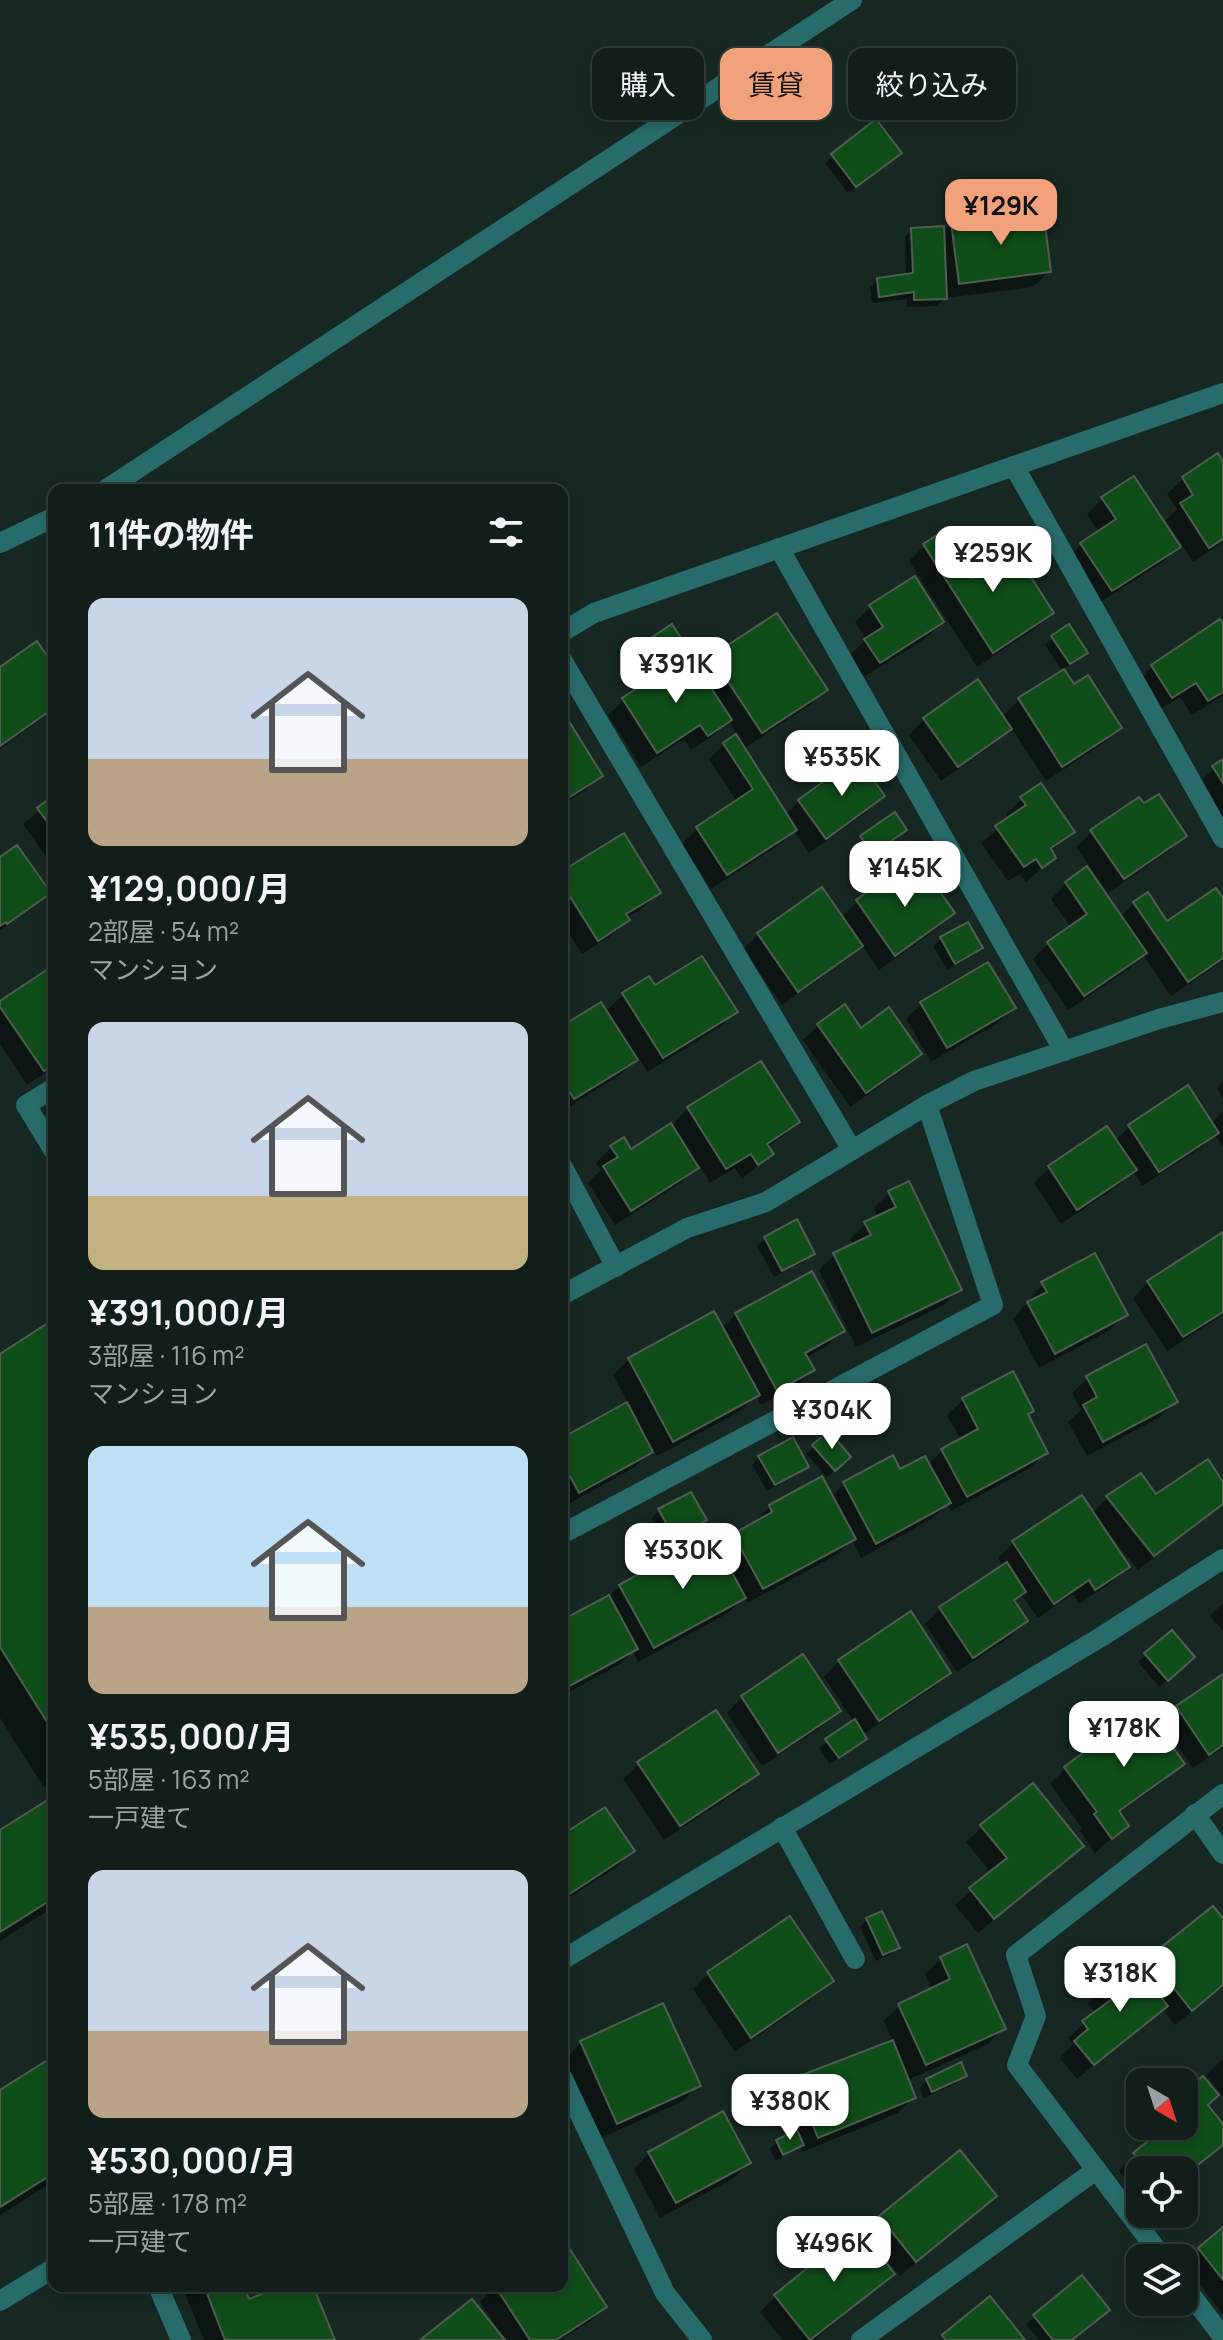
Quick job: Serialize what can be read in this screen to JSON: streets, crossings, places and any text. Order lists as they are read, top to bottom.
{
  "north": "bottom right",
  "page": {
    "chip": ["購入", "賃貸", "絞り込み"],
    "price": [
      "¥129K",
      "¥259K",
      "¥391K",
      "¥535K",
      "¥145K",
      "¥304K",
      "¥530K",
      "¥178K",
      "¥318K",
      "¥380K",
      "¥496K"
    ],
    "heading": "11件の物件",
    "list": [
      {
        "name": "¥129,000/月",
        "note": "2部屋 · 54 m² · マンション"
      },
      {
        "name": "¥391,000/月",
        "note": "3部屋 · 116 m² · マンション"
      },
      {
        "name": "¥535,000/月",
        "note": "5部屋 · 163 m² · 一戸建て"
      },
      {
        "name": "¥530,000/月",
        "note": "5部屋 · 178 m² · 一戸建て"
      }
    ]
  }
}
